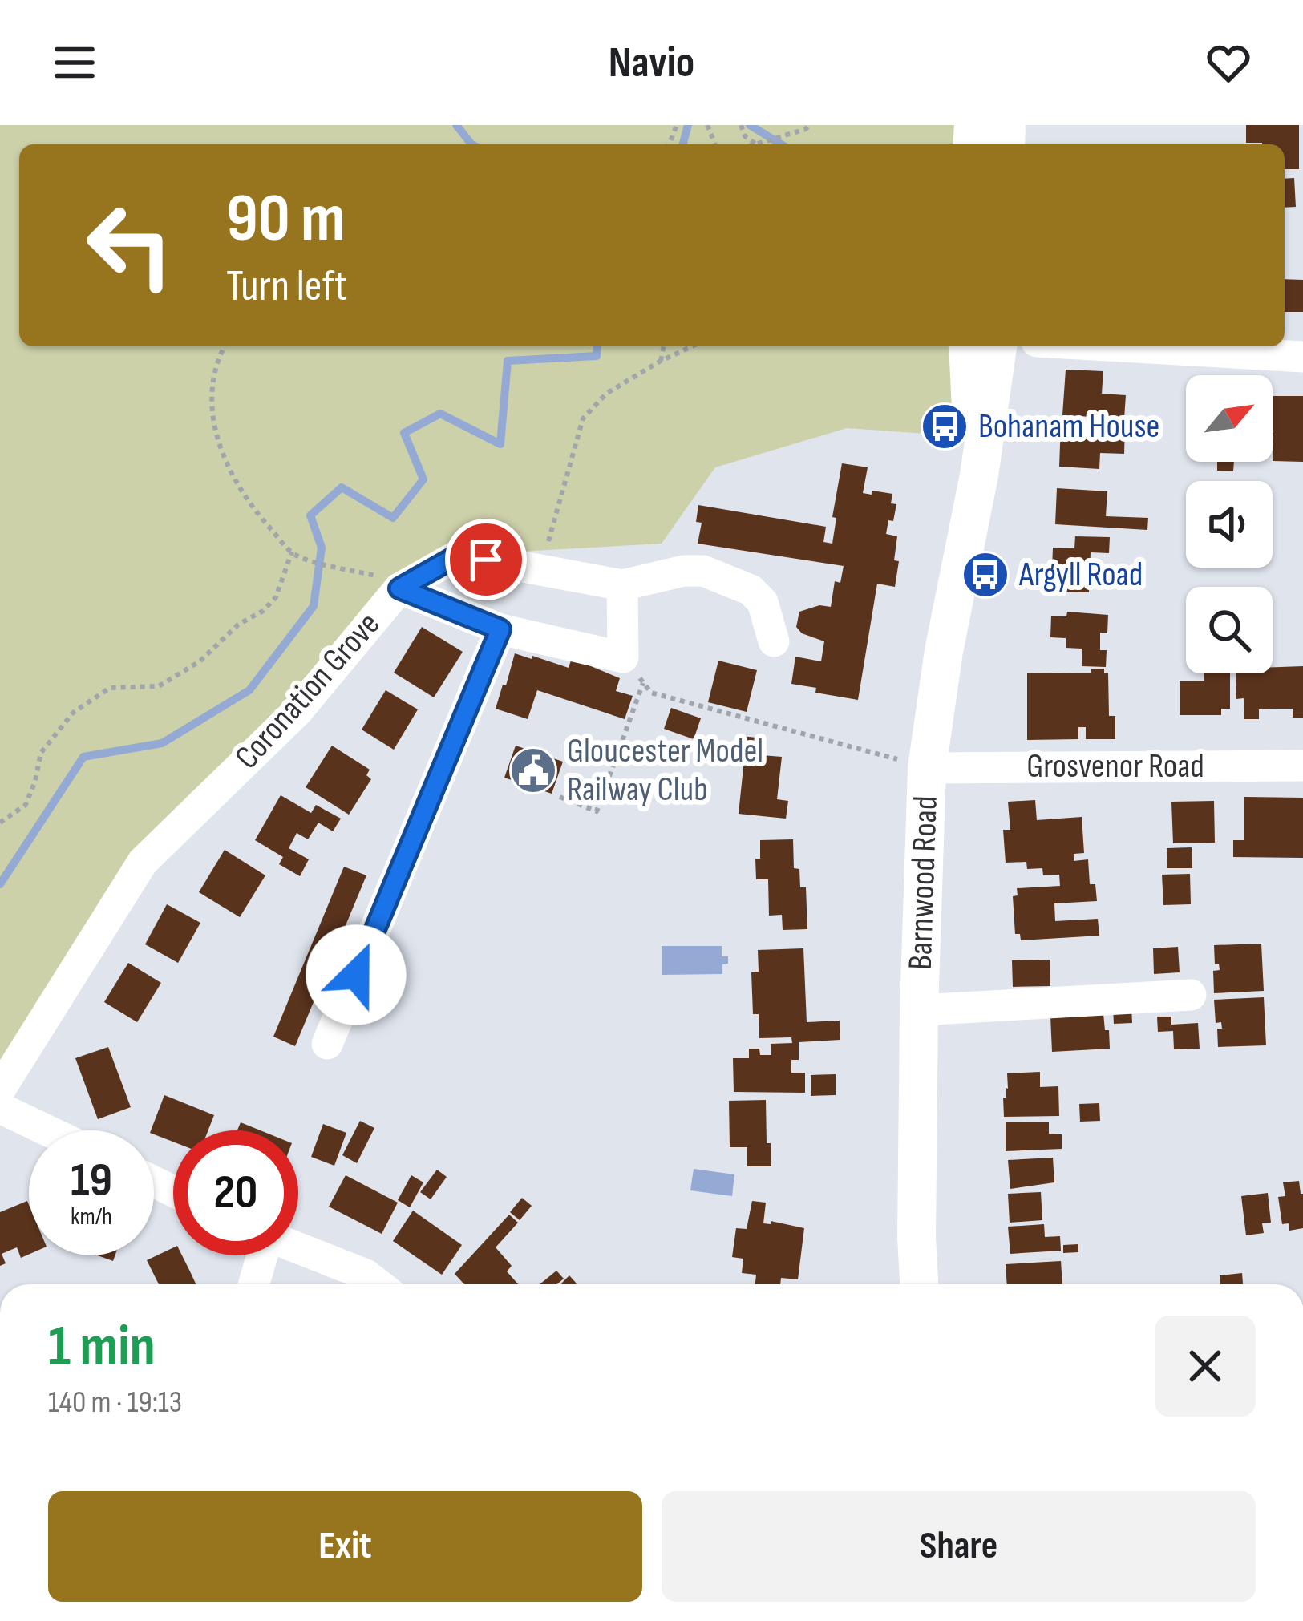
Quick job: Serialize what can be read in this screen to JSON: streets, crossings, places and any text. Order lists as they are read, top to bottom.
{
  "streets": {
    "main road": ["Barnwood Road"],
    "street": ["Coronation Grove", "Grosvenor Road"]
  },
  "crossings": [
    ["Grosvenor Road", "Barnwood Road"]
  ],
  "places": {
    "bus stop": ["Bohanam House", "Argyll Road"],
    "public building": ["Gloucester Model Railway Club"]
  },
  "north": "top right",
  "page": {
    "header": "Navio",
    "turn": ["90 m", "Turn left"],
    "speed": "19 km/h",
    "limit": "20",
    "heading": ["1 min", "140 m · 19:13"],
    "buttons": ["Exit", "Share"]
  }
}
